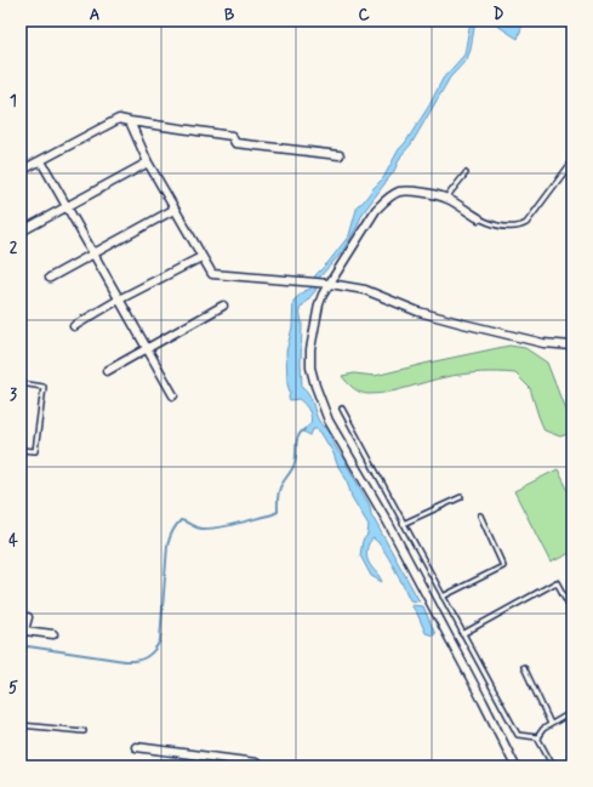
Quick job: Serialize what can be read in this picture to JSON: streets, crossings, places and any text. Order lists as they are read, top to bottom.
{
  "grid": {
    "columns": [
      "A",
      "B",
      "C",
      "D"
    ],
    "rows": [
      "1",
      "2",
      "3",
      "4",
      "5"
    ]
  }
}
